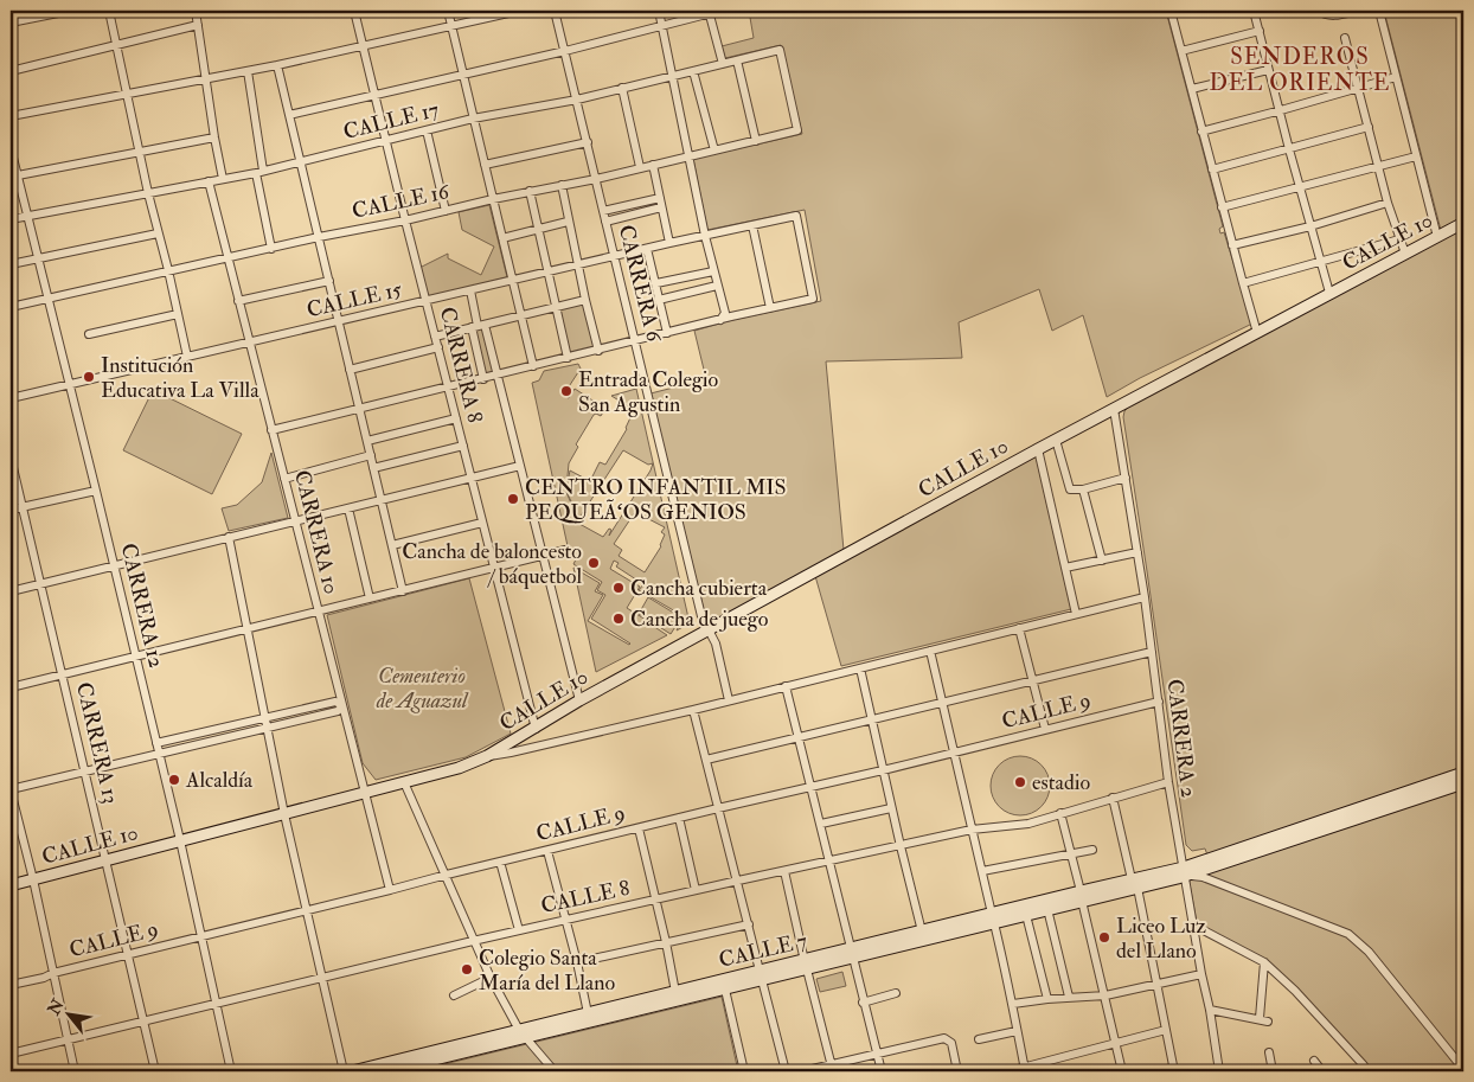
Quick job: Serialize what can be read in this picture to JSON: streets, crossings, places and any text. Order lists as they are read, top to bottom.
{
  "streets": {
    "main road": ["CALLE 10", "CALLE 7"],
    "street": [
      "CALLE 17",
      "CALLE 16",
      "CARRERA 6",
      "CALLE 15",
      "CARRERA 8",
      "CARRERA 10",
      "CARRERA 12",
      "CALLE 9",
      "CARRERA 2",
      "CARRERA 13",
      "CALLE 8"
    ]
  },
  "crossings": [
    ["CALLE 17", "CALLE 16"],
    ["CALLE 17", "CARRERA 6"],
    ["CALLE 17", "CARRERA 8"],
    ["CALLE 17", "CARRERA 10"],
    ["CALLE 17", "CARRERA 12"],
    ["CALLE 16", "CARRERA 6"],
    ["CALLE 16", "CARRERA 8"],
    ["CALLE 16", "CARRERA 10"],
    ["CALLE 16", "CARRERA 12"],
    ["CALLE 10", "CARRERA 6"],
    ["CALLE 10", "CARRERA 8"],
    ["CALLE 10", "CARRERA 10"],
    ["CALLE 10", "CARRERA 12"],
    ["CALLE 10", "CARRERA 2"],
    ["CALLE 10", "CARRERA 13"],
    ["CARRERA 6", "CALLE 15"],
    ["CALLE 15", "CARRERA 8"],
    ["CALLE 15", "CARRERA 10"],
    ["CALLE 15", "CARRERA 12"],
    ["CARRERA 10", "CALLE 9"],
    ["CARRERA 12", "CALLE 9"],
    ["CARRERA 12", "CALLE 8"],
    ["CALLE 9", "CARRERA 2"],
    ["CALLE 9", "CARRERA 13"],
    ["CARRERA 2", "CALLE 8"],
    ["CARRERA 2", "CALLE 7"],
    ["CARRERA 13", "CALLE 8"]
  ],
  "districts": ["SENDEROS DEL ORIENTE"],
  "parks": ["Cementerio de Aguazul"],
  "places": [
    "Institución Educativa La Villa",
    "Entrada Colegio San Agustin",
    "CENTRO INFANTIL MIS PEQUEÃ‘OS GENIOS",
    "Cancha de baloncesto / báquetbol",
    "Cancha cubierta",
    "Cancha de juego",
    "Alcaldía",
    "estadio",
    "Liceo Luz del Llano",
    "Colegio Santa María del Llano"
  ],
  "north": "top left"
}
